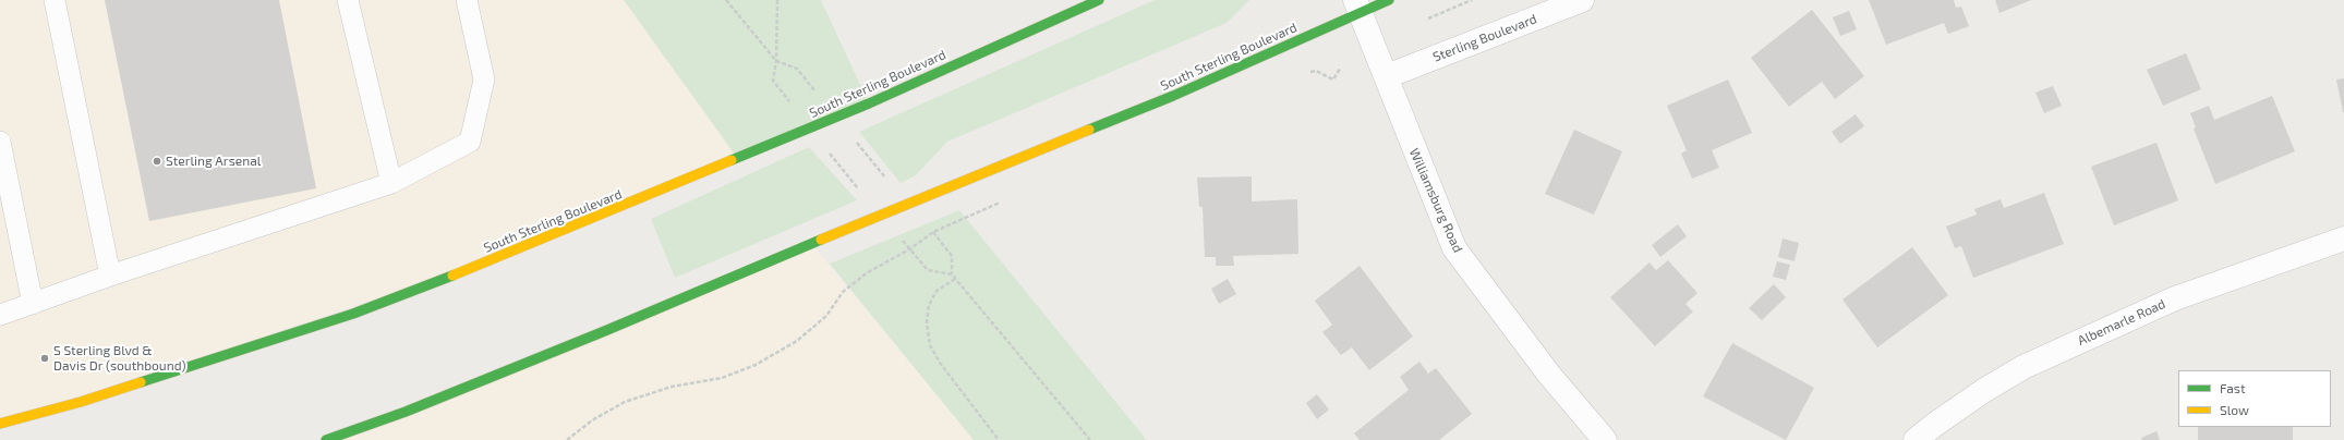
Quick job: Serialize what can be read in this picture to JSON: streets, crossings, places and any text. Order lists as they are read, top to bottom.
{
  "streets": {
    "main road": ["South Sterling Boulevard"],
    "street": ["Sterling Boulevard", "Williamsburg Road", "Albemarle Road"]
  },
  "crossings": [
    ["Sterling Boulevard", "Williamsburg Road"],
    ["South Sterling Boulevard", "Williamsburg Road"]
  ],
  "places": ["Sterling Arsenal", "S Sterling Blvd & Davis Dr (southbound)"],
  "legend": ["Fast", "Slow"]
}
